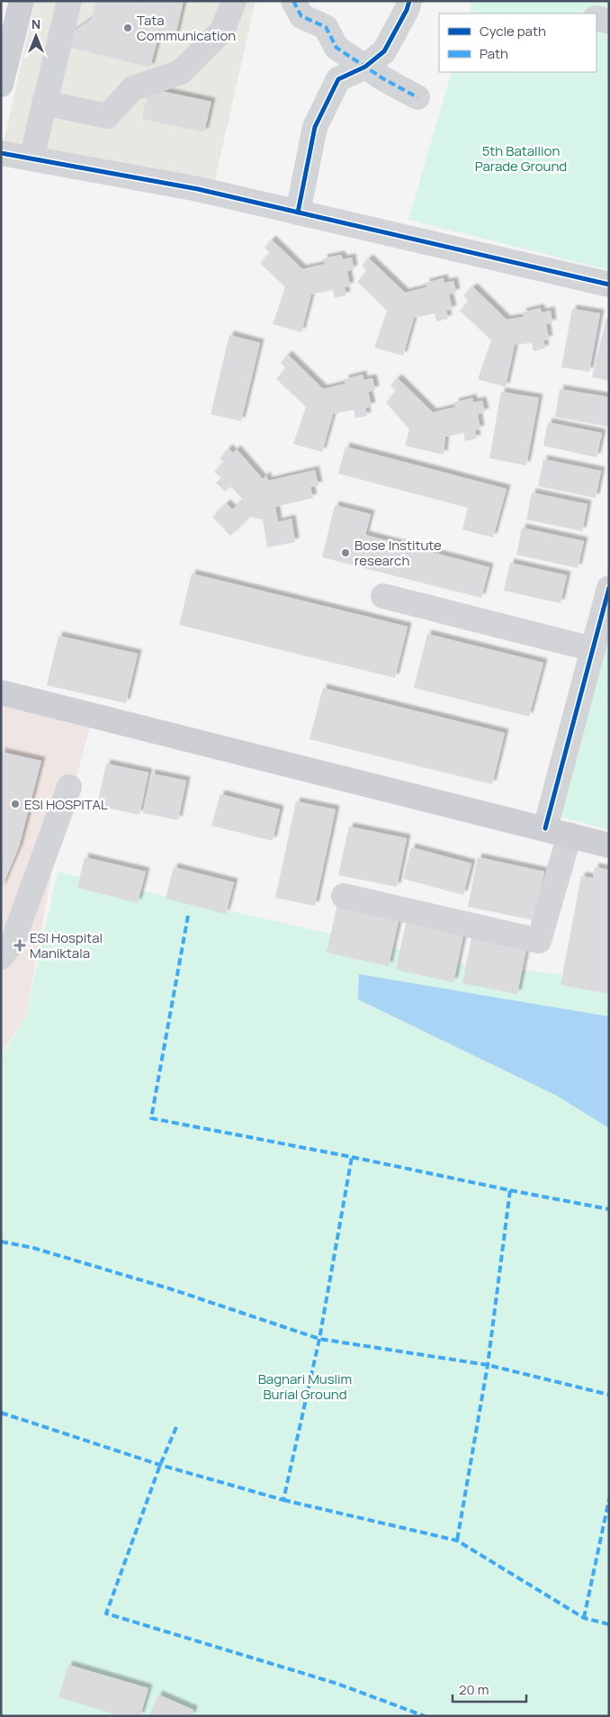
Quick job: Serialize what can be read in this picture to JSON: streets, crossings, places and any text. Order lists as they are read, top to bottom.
{
  "parks": ["5th Batallion Parade Ground", "Bagnari Muslim Burial Ground"],
  "places": {
    "other": ["Tata Communication", "Bose Institute research", "ESI HOSPITAL"],
    "health": ["ESI Hospital Maniktala"]
  },
  "legend": ["Cycle path", "Path"],
  "scale_bar": "20 m",
  "north": "top"
}
